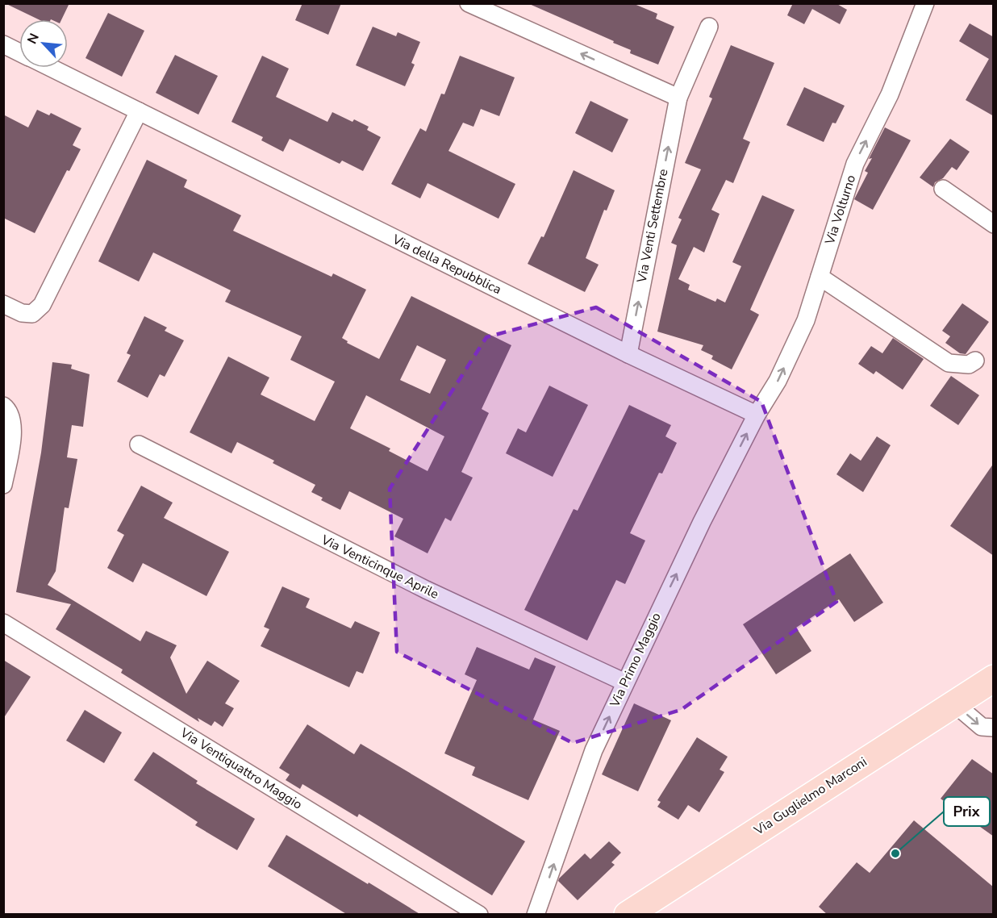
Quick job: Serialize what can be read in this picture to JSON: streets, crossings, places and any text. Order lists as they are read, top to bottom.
{
  "streets": {
    "main road": ["Via Guglielmo Marconi"],
    "street": [
      "Via Volturno",
      "Via Venti Settembre",
      "Via della Repubblica",
      "Via Venticinque Aprile",
      "Via Primo Maggio",
      "Via Ventiquattro Maggio"
    ]
  },
  "crossings": [
    ["Via Volturno", "Via della Repubblica"],
    ["Via Volturno", "Via Primo Maggio"],
    ["Via Venti Settembre", "Via della Repubblica"],
    ["Via della Repubblica", "Via Primo Maggio"],
    ["Via Venticinque Aprile", "Via Primo Maggio"]
  ],
  "one_way": ["Via Volturno", "Via Venti Settembre", "Via Primo Maggio"],
  "places": ["Prix"],
  "north": "top left"
}
